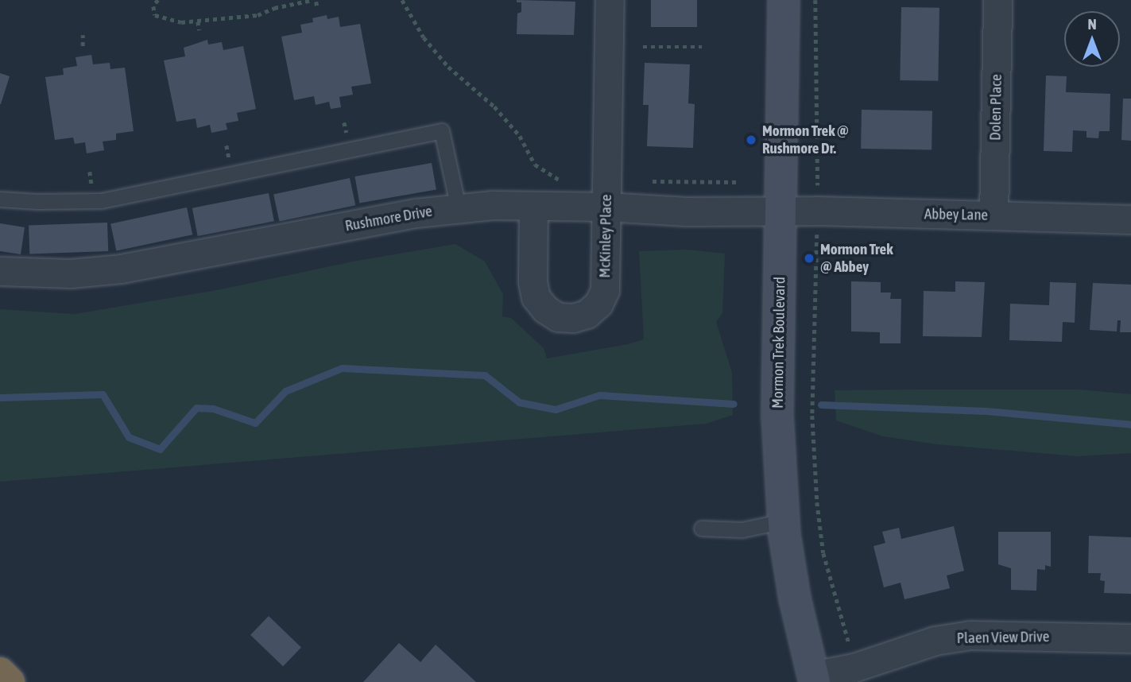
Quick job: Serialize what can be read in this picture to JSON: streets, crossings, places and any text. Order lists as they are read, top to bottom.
{
  "streets": {
    "main road": ["Mormon Trek Boulevard"],
    "street": [
      "Dolen Place",
      "Abbey Lane",
      "Rushmore Drive",
      "McKinley Place",
      "Plaen View Drive"
    ]
  },
  "crossings": [
    ["Dolen Place", "Abbey Lane"],
    ["Abbey Lane", "Rushmore Drive"],
    ["Abbey Lane", "Mormon Trek Boulevard"],
    ["Rushmore Drive", "McKinley Place"],
    ["Rushmore Drive", "Mormon Trek Boulevard"],
    ["Mormon Trek Boulevard", "Plaen View Drive"]
  ],
  "places": ["Mormon Trek @ Rushmore Dr.", "Mormon Trek @ Abbey"],
  "north": "top"
}
